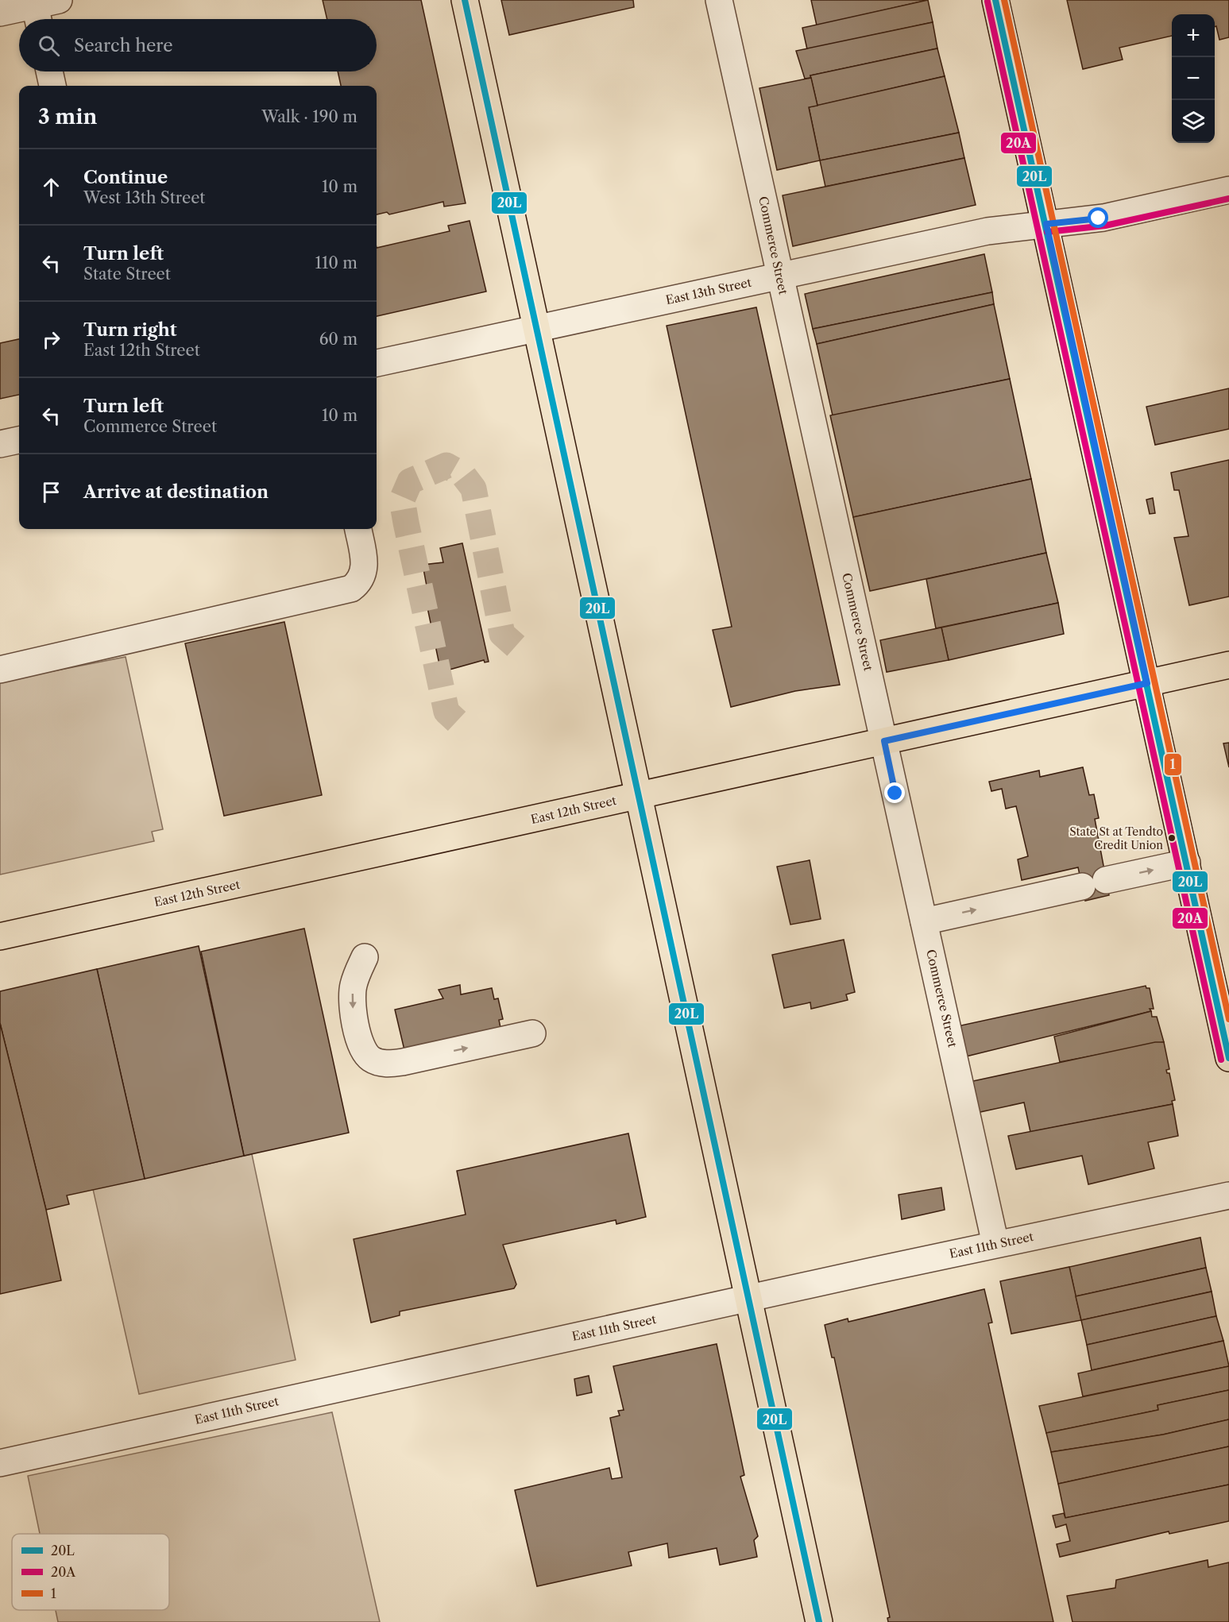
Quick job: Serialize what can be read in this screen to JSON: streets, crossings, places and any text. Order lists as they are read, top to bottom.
{
  "streets": {
    "main road": ["East 12th Street"],
    "street": ["Commerce Street", "East 13th Street", "East 11th Street"]
  },
  "crossings": [
    ["Commerce Street", "East 13th Street"],
    ["Commerce Street", "East 12th Street"],
    ["Commerce Street", "East 11th Street"]
  ],
  "places": ["State St at Tendto Credit Union"],
  "lines": ["transit line 20L", "transit line 1", "transit line 20A"],
  "legend": ["20L", "20A", "1"],
  "page": {
    "map_buttons": ["+", "−"],
    "search": "Search here",
    "heading": ["3 min", "Walk · 190 m"],
    "list": [
      ["Continue", "West 13th Street", "10 m"],
      ["Turn left", "State Street", "110 m"],
      ["Turn right", "East 12th Street", "60 m"],
      ["Turn left", "Commerce Street", "10 m"],
      "Arrive at destination"
    ]
  }
}
